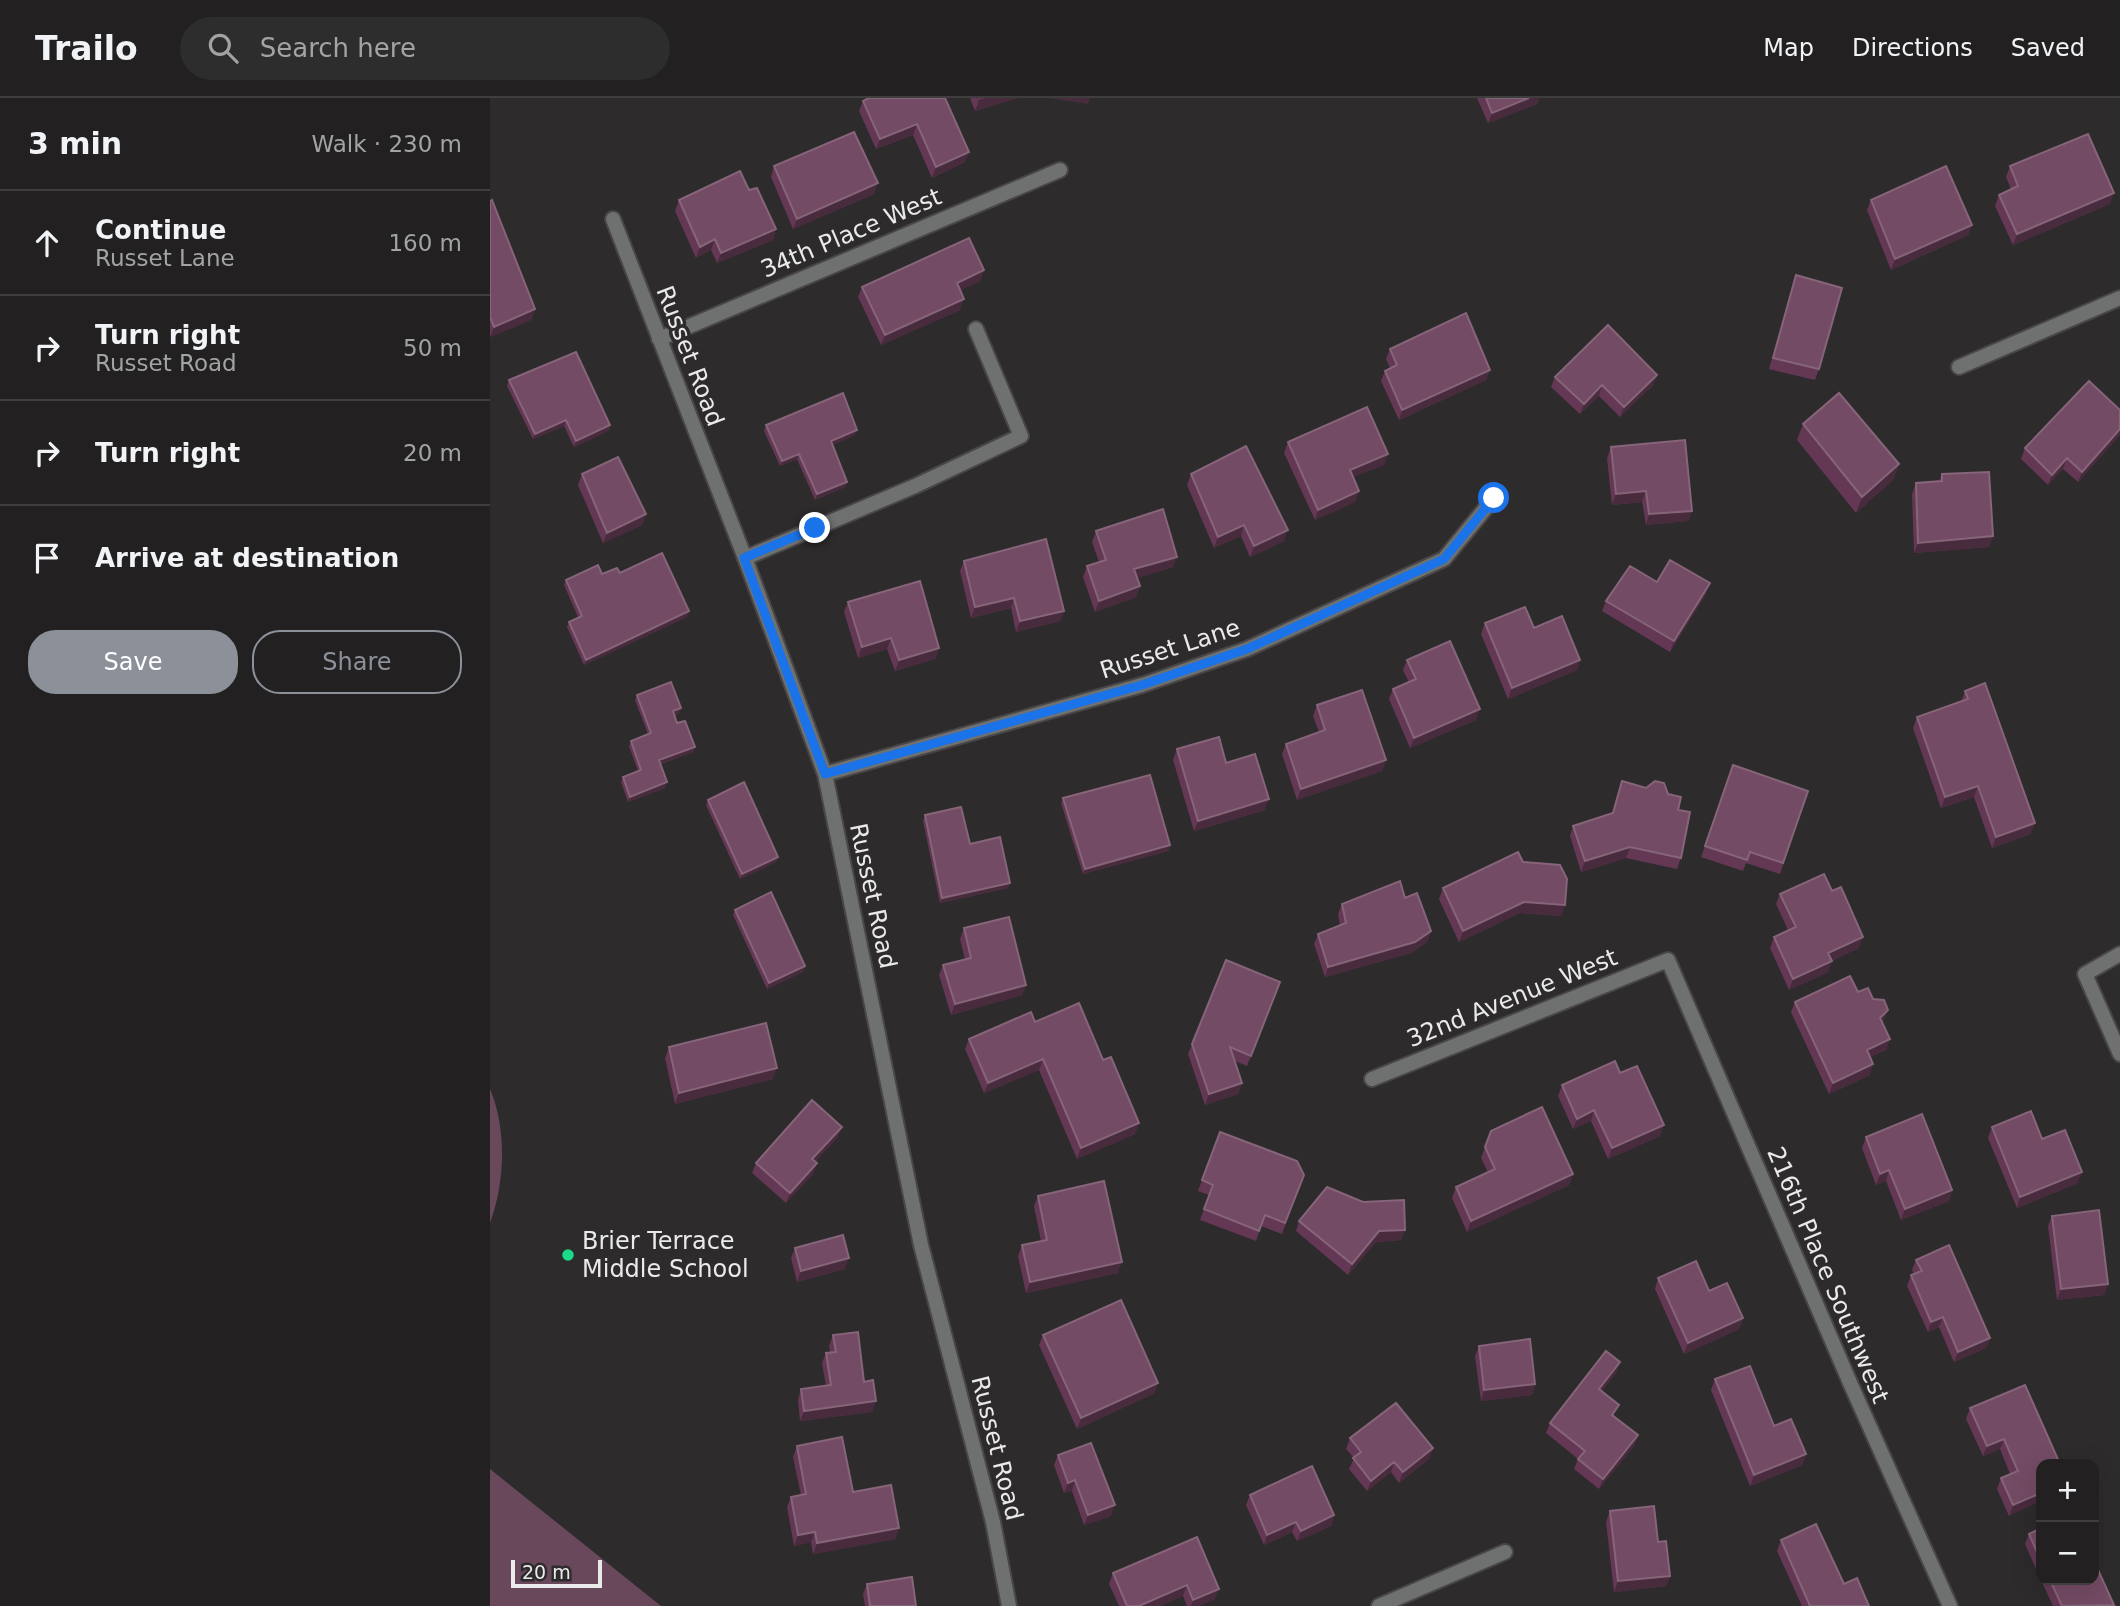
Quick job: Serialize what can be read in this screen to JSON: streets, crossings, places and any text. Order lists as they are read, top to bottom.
{
  "streets": {
    "street": [
      "34th Place West",
      "Russet Road",
      "Russet Lane",
      "32nd Avenue West",
      "216th Place Southwest"
    ]
  },
  "crossings": [
    ["34th Place West", "Russet Road"],
    ["Russet Road", "Russet Lane"],
    ["32nd Avenue West", "216th Place Southwest"]
  ],
  "places": ["Brier Terrace Middle School"],
  "scale_bar": "20 m",
  "page": {
    "header": "Trailo",
    "search": "Search here",
    "nav": ["Map", "Directions", "Saved"],
    "heading": ["3 min", "Walk · 230 m"],
    "list": [
      ["Continue", "Russet Lane", "160 m"],
      ["Turn right", "Russet Road", "50 m"],
      ["Turn right", "20 m"],
      "Arrive at destination"
    ],
    "buttons": ["Save", "Share"],
    "map_buttons": ["+", "−"],
    "scale": "20 m"
  }
}
